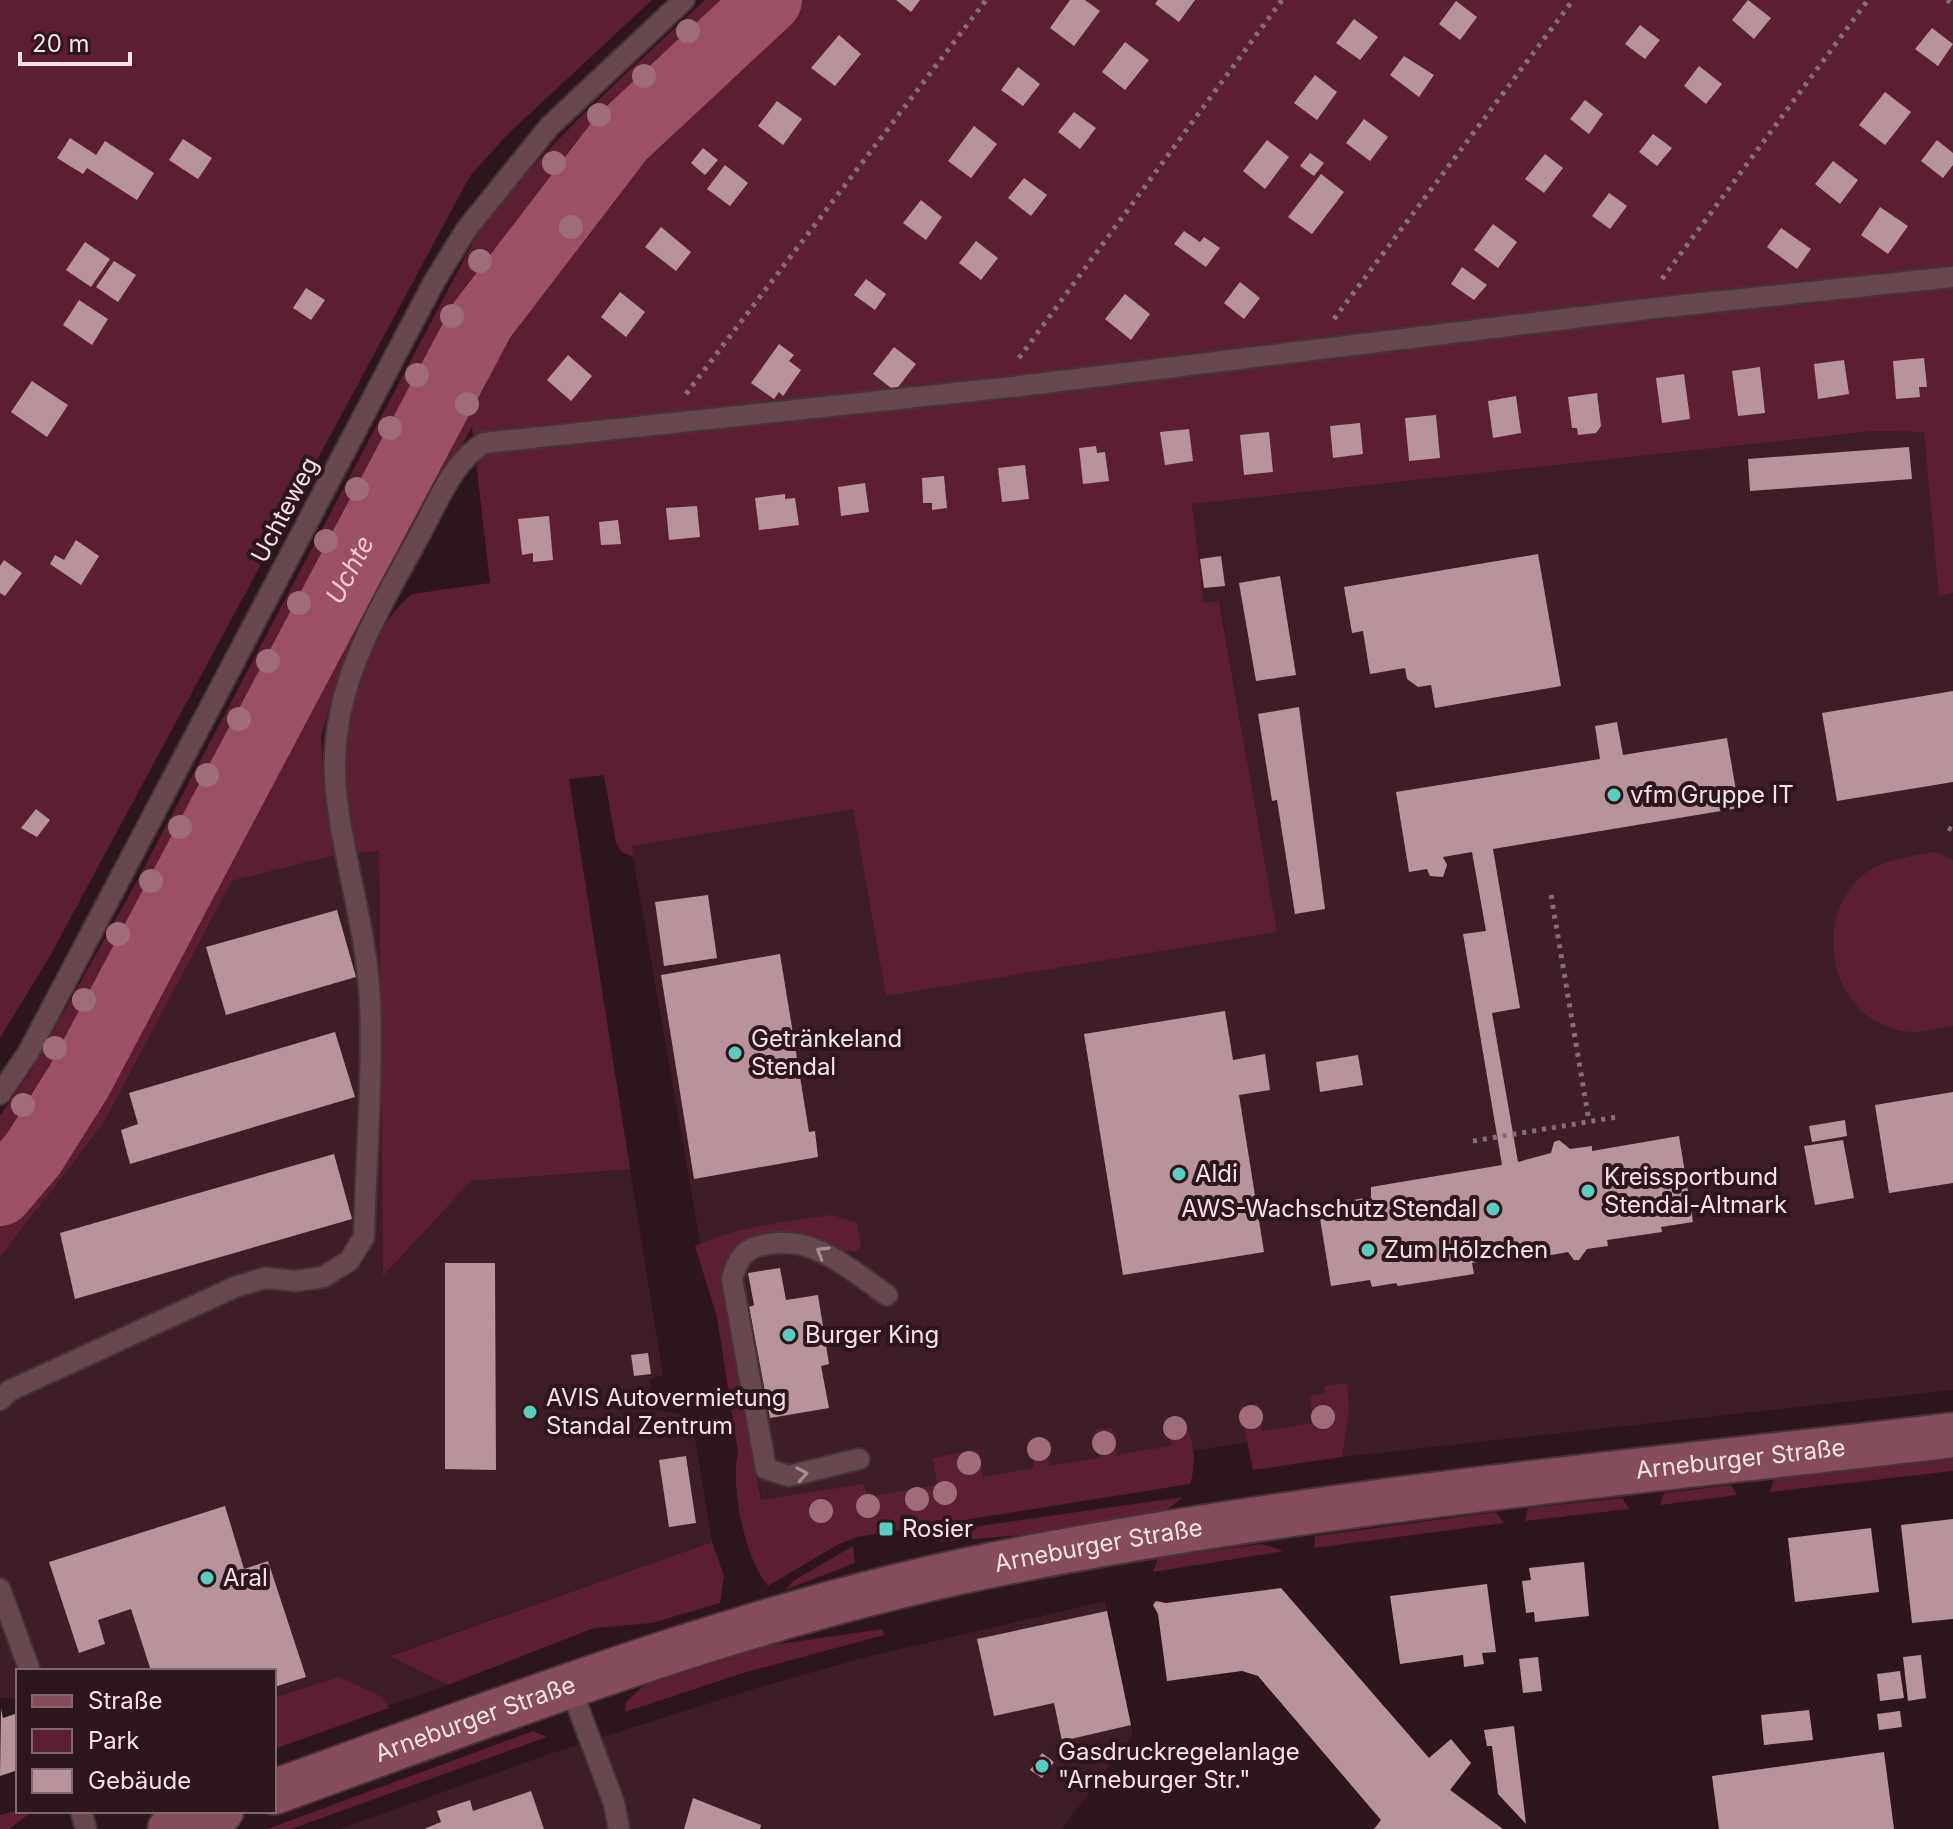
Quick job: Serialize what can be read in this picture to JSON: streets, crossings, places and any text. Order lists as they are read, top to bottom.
{
  "streets": {
    "main road": ["Arneburger Straße"],
    "lane": ["Uchteweg"]
  },
  "water": ["Uchte"],
  "places": {
    "other": [
      "vfm Gruppe IT",
      "Getränkeland Stendal",
      "Aldi",
      "Kreissportbund Stendal-Altmark",
      "AWS-Wachschutz Stendal",
      "Zum Hõlzchen",
      "Burger King",
      "AVIS Autovermietung Standal Zentrum",
      "Aral",
      "Gasdruckregelanlage \"Arneburger Str.\""
    ],
    "transit": ["Rosier"]
  },
  "legend": ["Straße", "Park", "Gebäude"],
  "scale_bar": "20 m"
}
